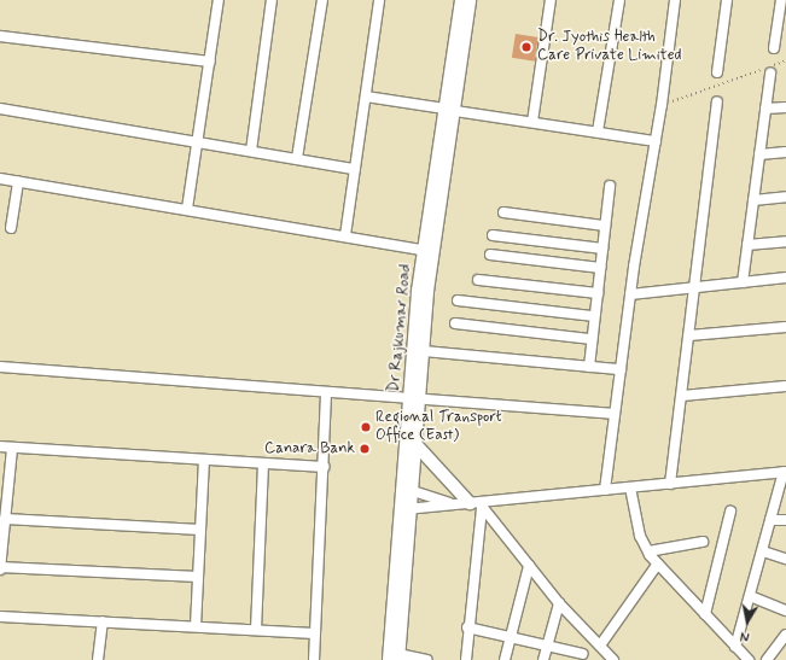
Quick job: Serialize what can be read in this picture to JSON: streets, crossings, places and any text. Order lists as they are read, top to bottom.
{
  "streets": {
    "main road": ["Dr Rajkumar Road"]
  },
  "places": ["Dr. Jyothis Health Care Private Limited", "Regional Transport Office (East)", "Canara Bank"],
  "north": "bottom"
}
